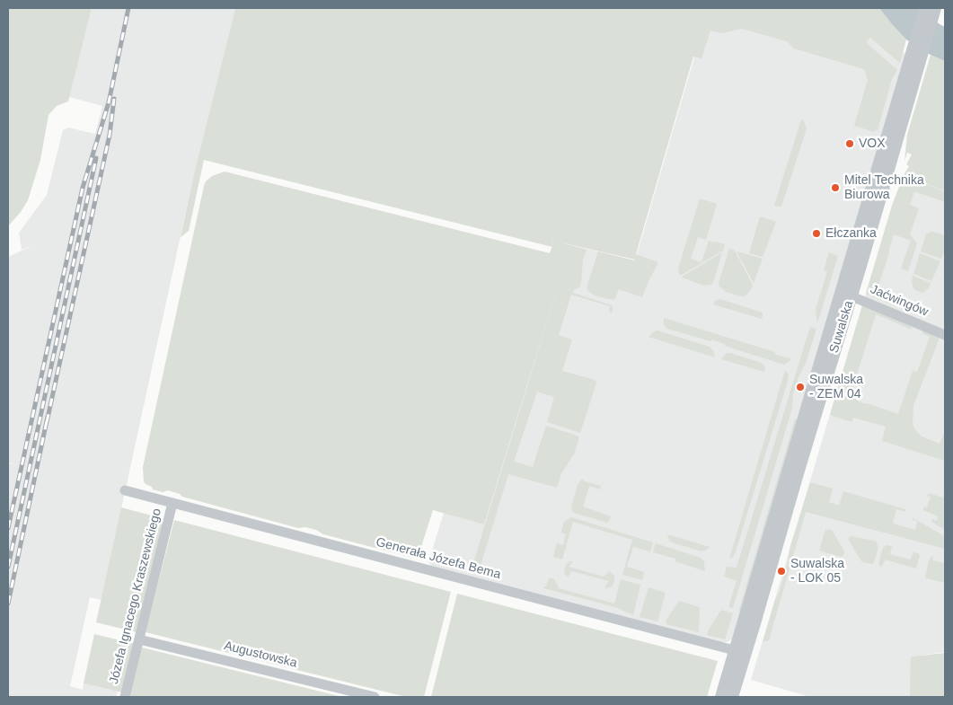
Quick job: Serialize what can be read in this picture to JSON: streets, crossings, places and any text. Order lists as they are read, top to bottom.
{
  "streets": {
    "street": [
      "Jaćwingów",
      "Suwalska",
      "Generała Józefa Bema",
      "Józefa Ignacego Kraszewskiego",
      "Augustowska"
    ]
  },
  "crossings": [
    ["Jaćwingów", "Suwalska"],
    ["Suwalska", "Generała Józefa Bema"],
    ["Generała Józefa Bema", "Józefa Ignacego Kraszewskiego"],
    ["Józefa Ignacego Kraszewskiego", "Augustowska"]
  ],
  "places": [
    "VOX",
    "Mitel Technika Biurowa",
    "Ełczanka",
    "Suwalska - ZEM 04",
    "Suwalska - LOK 05"
  ]
}
